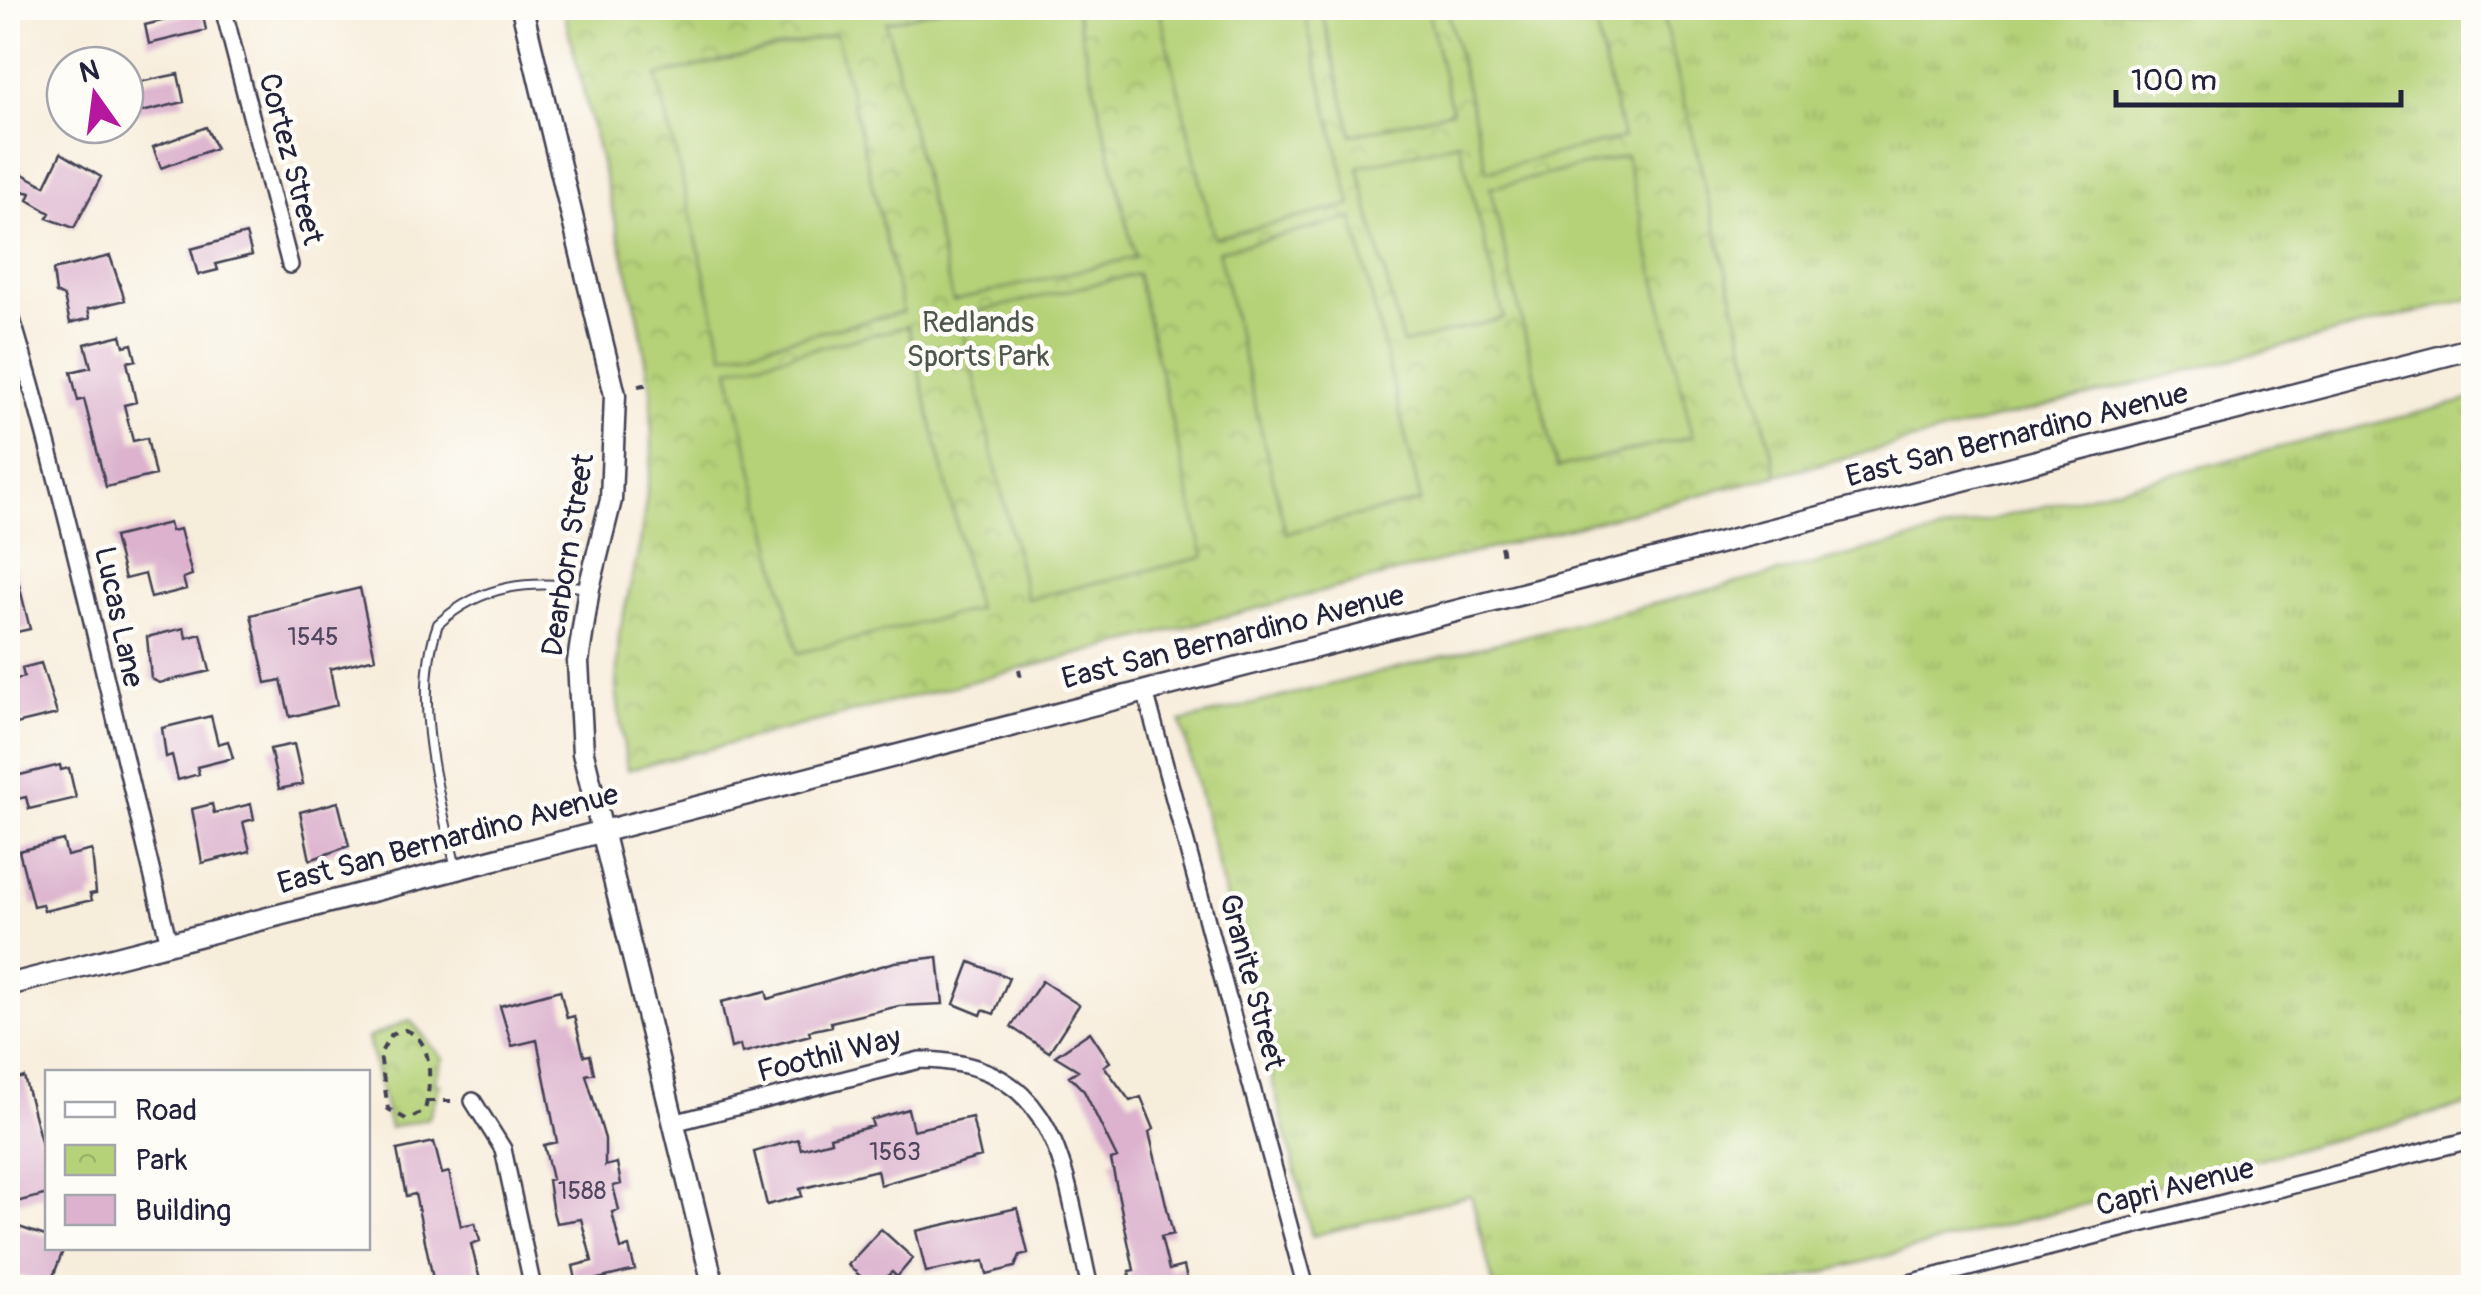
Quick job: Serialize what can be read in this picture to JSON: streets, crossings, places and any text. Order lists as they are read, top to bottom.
{
  "streets": {
    "street": [
      "Cortez Street",
      "East San Bernardino Avenue",
      "Dearborn Street",
      "Lucas Lane",
      "Granite Street",
      "Foothil Way",
      "Capri Avenue"
    ]
  },
  "crossings": [
    ["East San Bernardino Avenue", "Dearborn Street"],
    ["East San Bernardino Avenue", "Lucas Lane"],
    ["East San Bernardino Avenue", "Granite Street"],
    ["Dearborn Street", "Foothil Way"]
  ],
  "parks": ["Redlands Sports Park"],
  "house_numbers": ["1545", "1563", "1588"],
  "legend": ["Road", "Park", "Building"],
  "scale_bar": "100 m",
  "north": "top"
}
